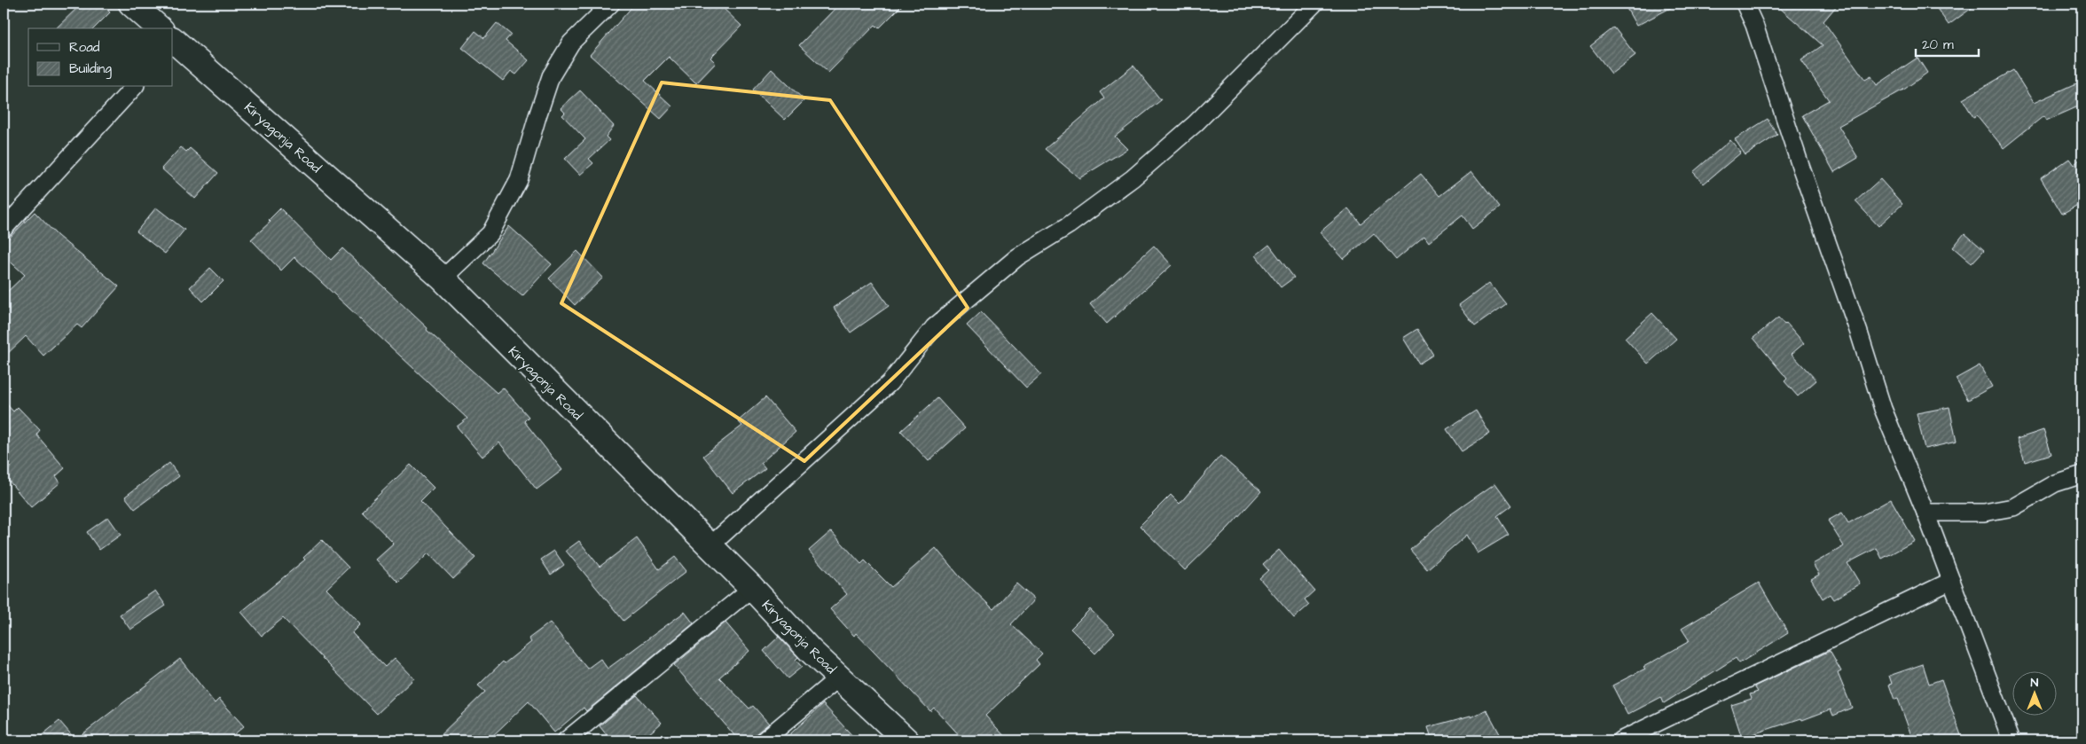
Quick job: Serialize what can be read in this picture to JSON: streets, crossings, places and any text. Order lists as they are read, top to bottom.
{
  "streets": {
    "street": ["Kiryagonja Road"]
  },
  "legend": ["Road", "Building"],
  "scale_bar": "20 m",
  "north": "top"
}
